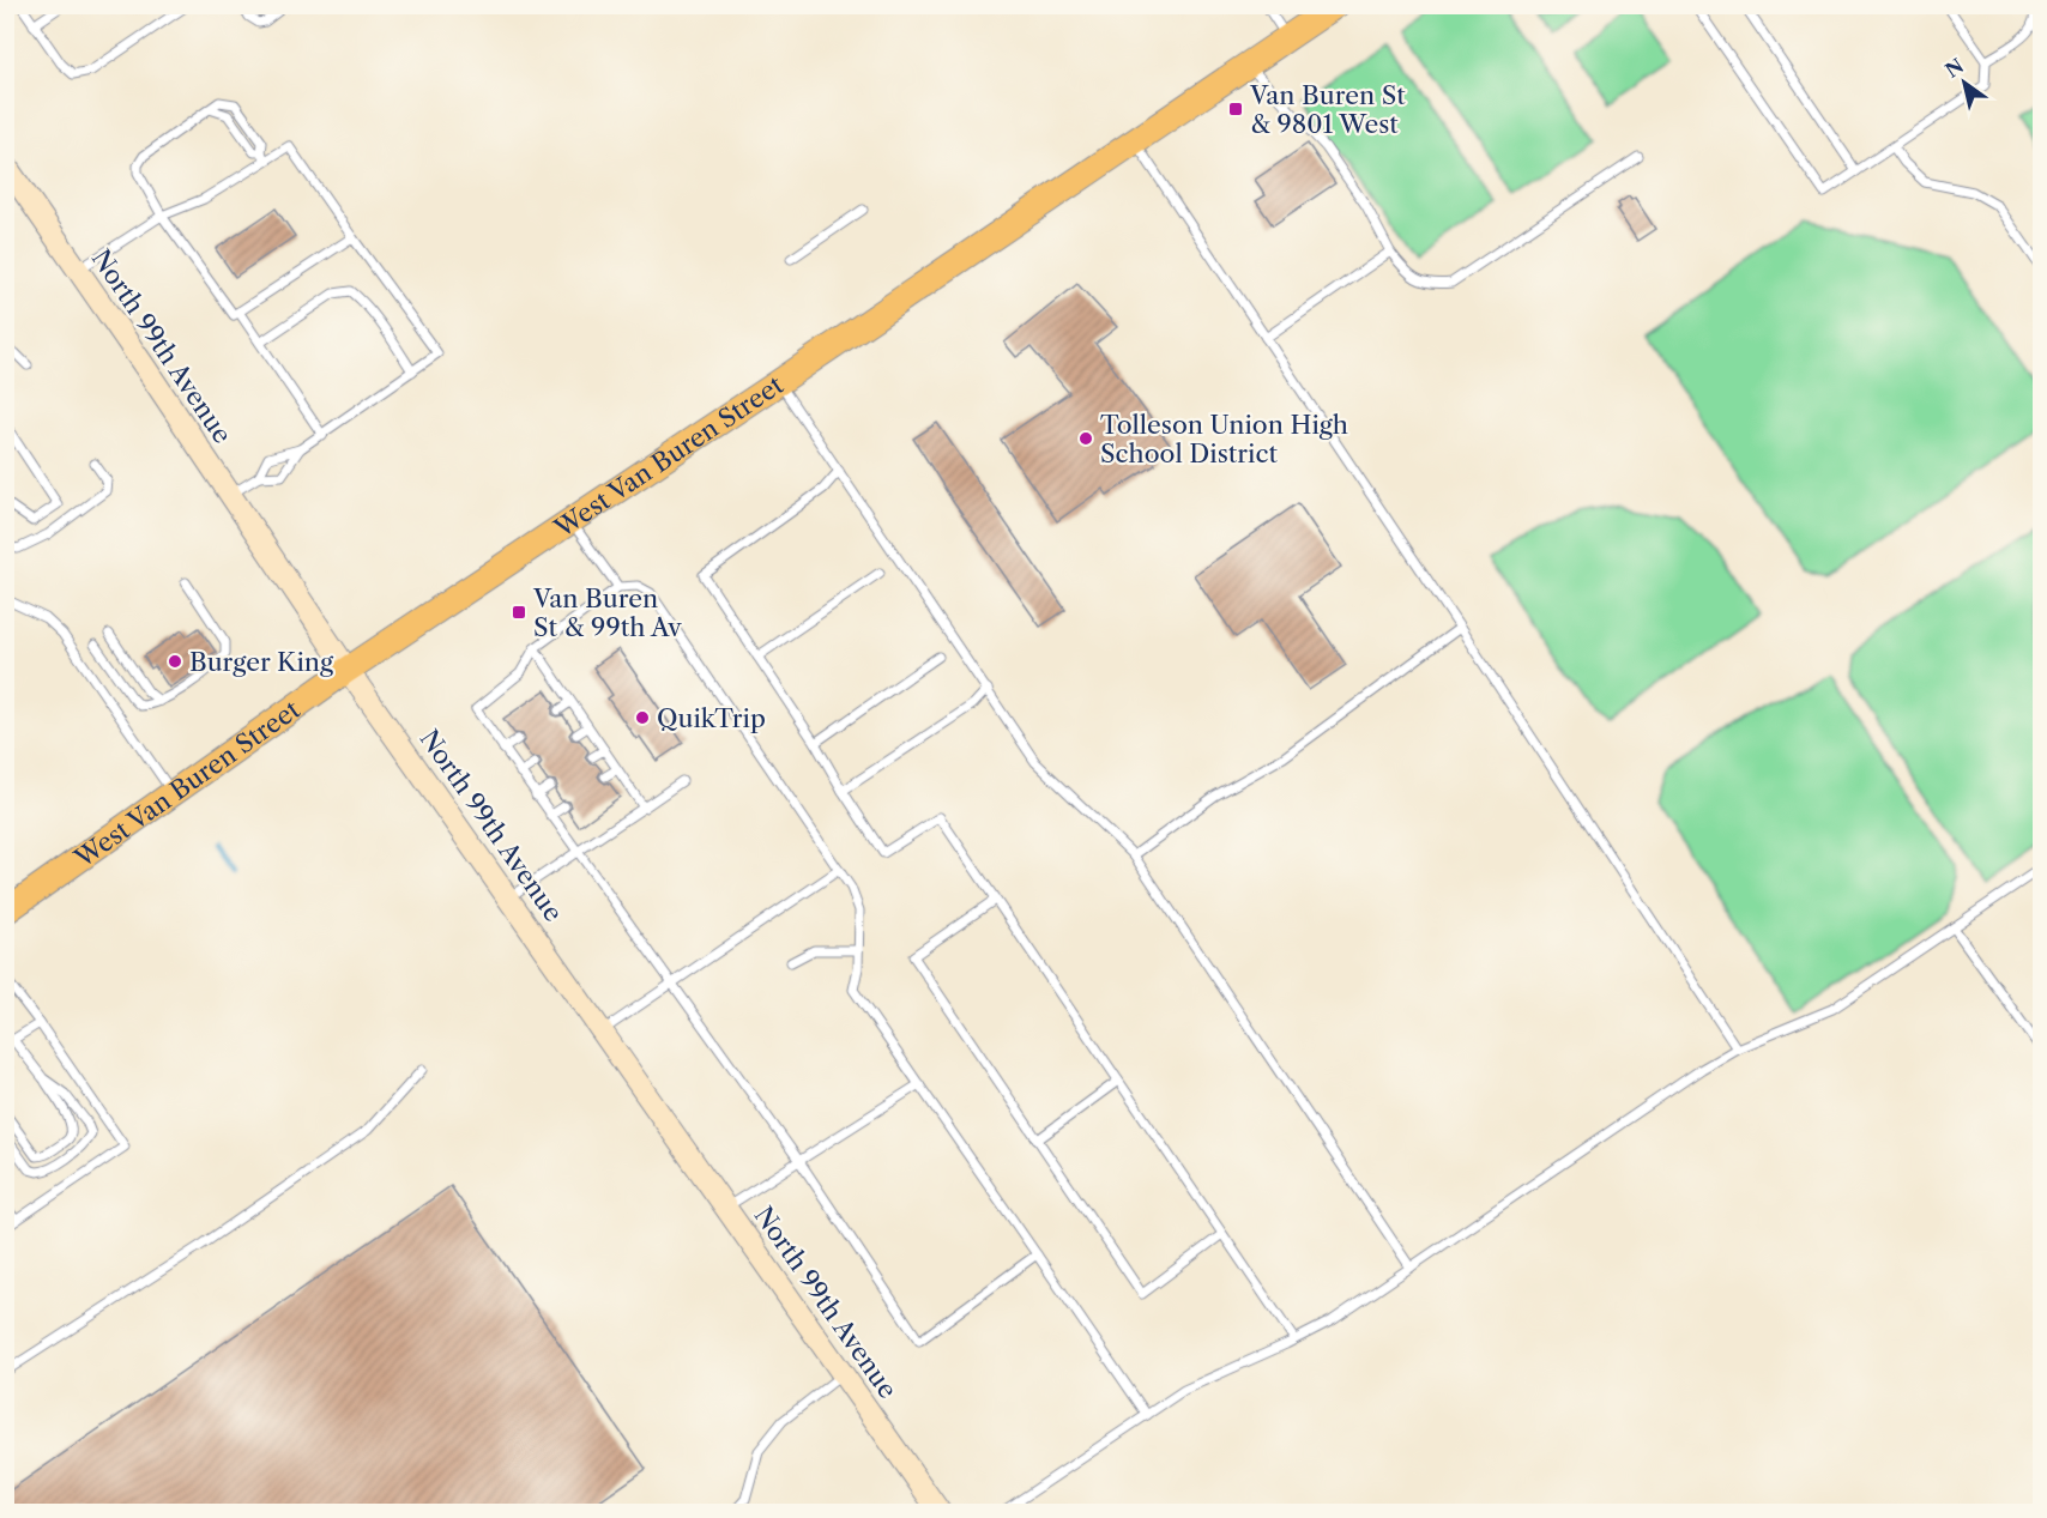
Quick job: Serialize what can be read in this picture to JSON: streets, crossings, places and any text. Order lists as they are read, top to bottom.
{
  "streets": {
    "main road": ["North 99th Avenue", "West Van Buren Street"]
  },
  "crossings": [
    ["North 99th Avenue", "West Van Buren Street"]
  ],
  "places": {
    "transit": ["Van Buren St & 9801 West", "Van Buren St & 99th Av"],
    "other": ["Tolleson Union High School District", "Burger King", "QuikTrip"]
  },
  "north": "top left"
}
